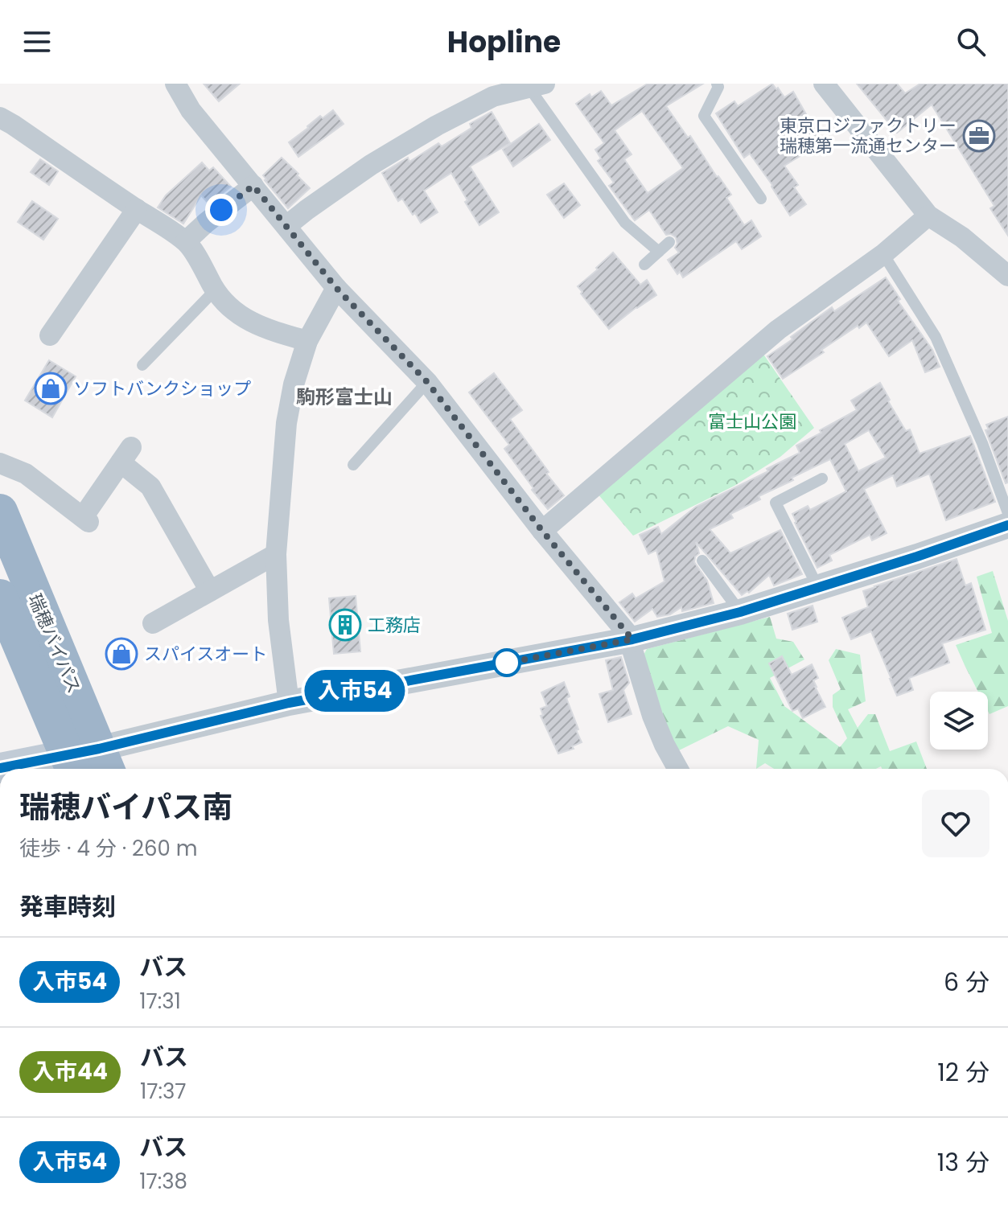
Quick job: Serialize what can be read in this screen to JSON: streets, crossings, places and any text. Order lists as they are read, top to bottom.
{
  "streets": {
    "highway": ["瑞穂バイパス"]
  },
  "districts": ["駒形富士山"],
  "parks": ["富士山公園"],
  "places": {
    "office": ["東京ロジファクトリー 瑞穂第一流通センター"],
    "shop": ["ソフトバンクショップ", "スパイスオート"],
    "building": ["工務店"]
  },
  "lines": ["bus line 入市54"],
  "page": {
    "header": "Hopline",
    "on_map": "入市54",
    "heading": [
      ["瑞穂バイパス南", "徒歩 · 4 分 · 260 m"],
      "発車時刻"
    ],
    "list": [
      {
        "mark": "入市54",
        "name": "バス",
        "note": "17:31",
        "value": "6 分"
      },
      {
        "mark": "入市44",
        "name": "バス",
        "note": "17:37",
        "value": "12 分"
      },
      {
        "mark": "入市54",
        "name": "バス",
        "note": "17:38",
        "value": "13 分"
      }
    ]
  }
}
